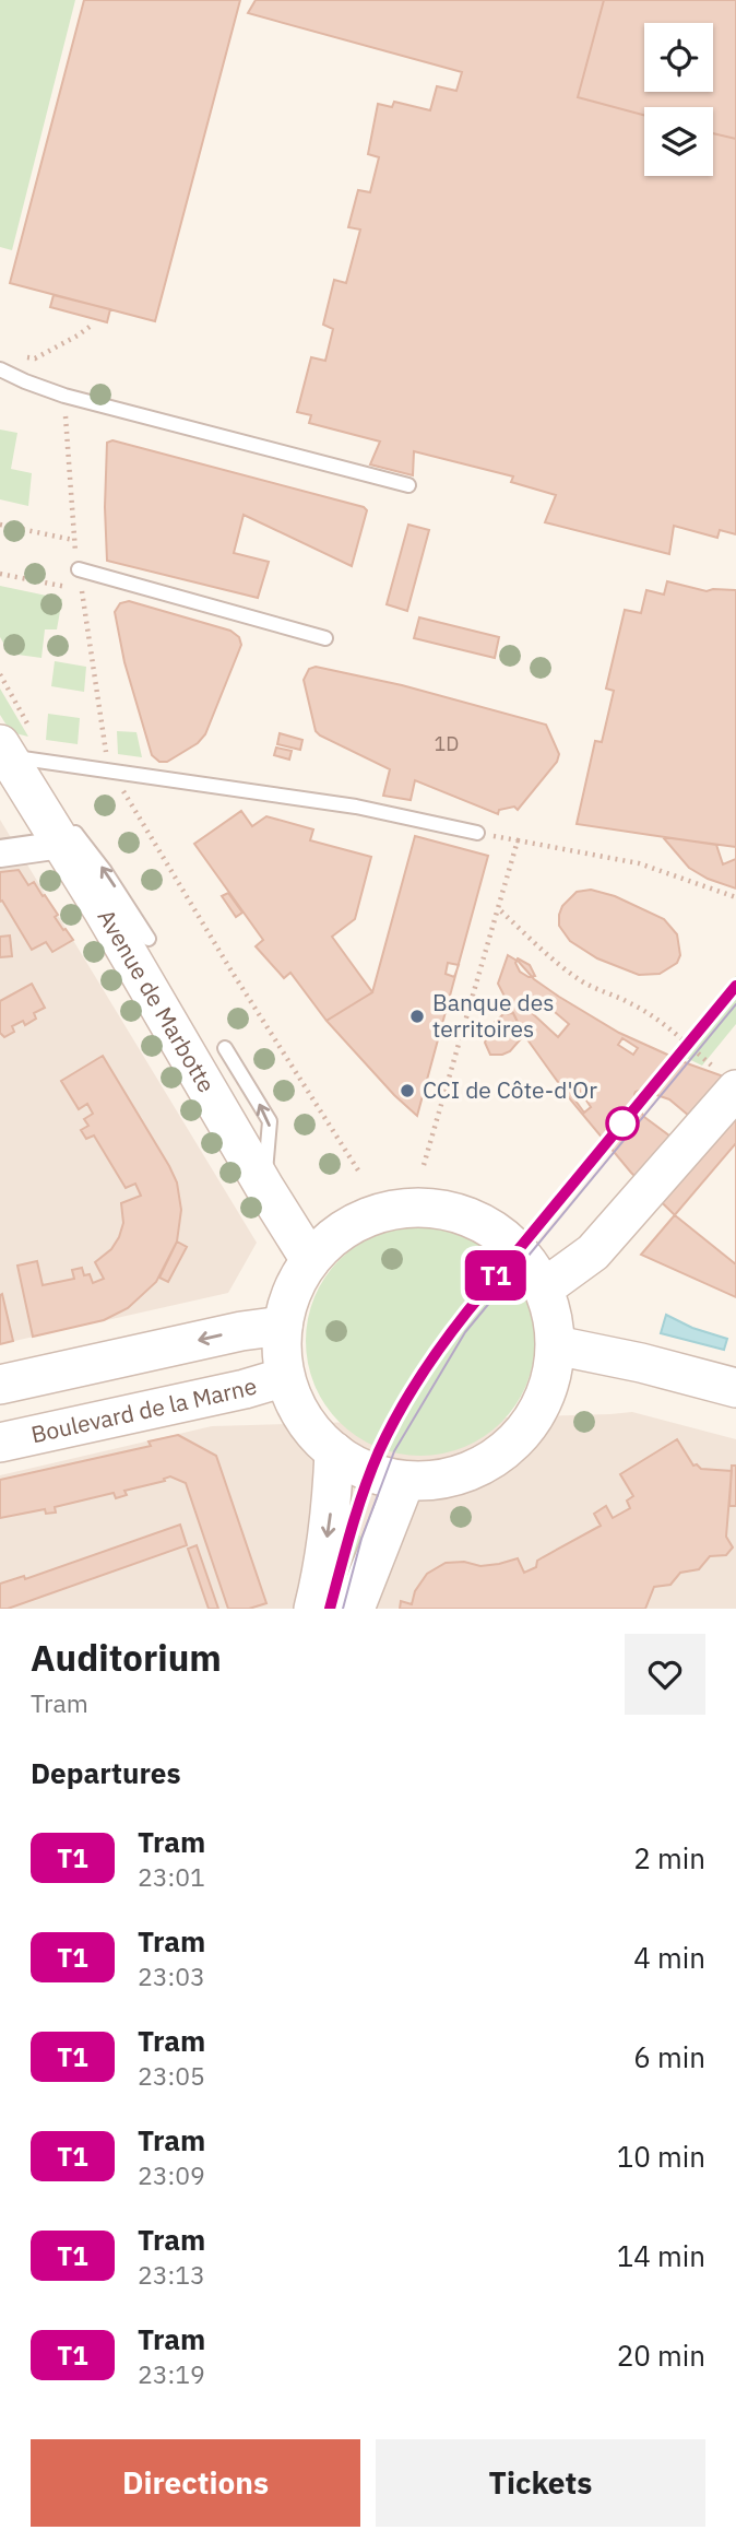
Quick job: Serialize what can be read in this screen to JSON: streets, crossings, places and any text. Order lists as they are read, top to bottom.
{
  "streets": {
    "main road": ["Avenue de Marbotte", "Boulevard de la Marne"]
  },
  "places": ["Banque des territoires", "CCI de Côte-d'Or"],
  "lines": ["tram line T1"],
  "house_numbers": ["1D"],
  "page": {
    "on_map": "T1",
    "heading": [
      ["Auditorium", "Tram"],
      "Departures"
    ],
    "list": [
      {
        "mark": "T1",
        "name": "Tram",
        "note": "23:01",
        "value": "2 min"
      },
      {
        "mark": "T1",
        "name": "Tram",
        "note": "23:03",
        "value": "4 min"
      },
      {
        "mark": "T1",
        "name": "Tram",
        "note": "23:05",
        "value": "6 min"
      },
      {
        "mark": "T1",
        "name": "Tram",
        "note": "23:09",
        "value": "10 min"
      },
      {
        "mark": "T1",
        "name": "Tram",
        "note": "23:13",
        "value": "14 min"
      },
      {
        "mark": "T1",
        "name": "Tram",
        "note": "23:19",
        "value": "20 min"
      }
    ],
    "buttons": ["Directions", "Tickets"]
  }
}
